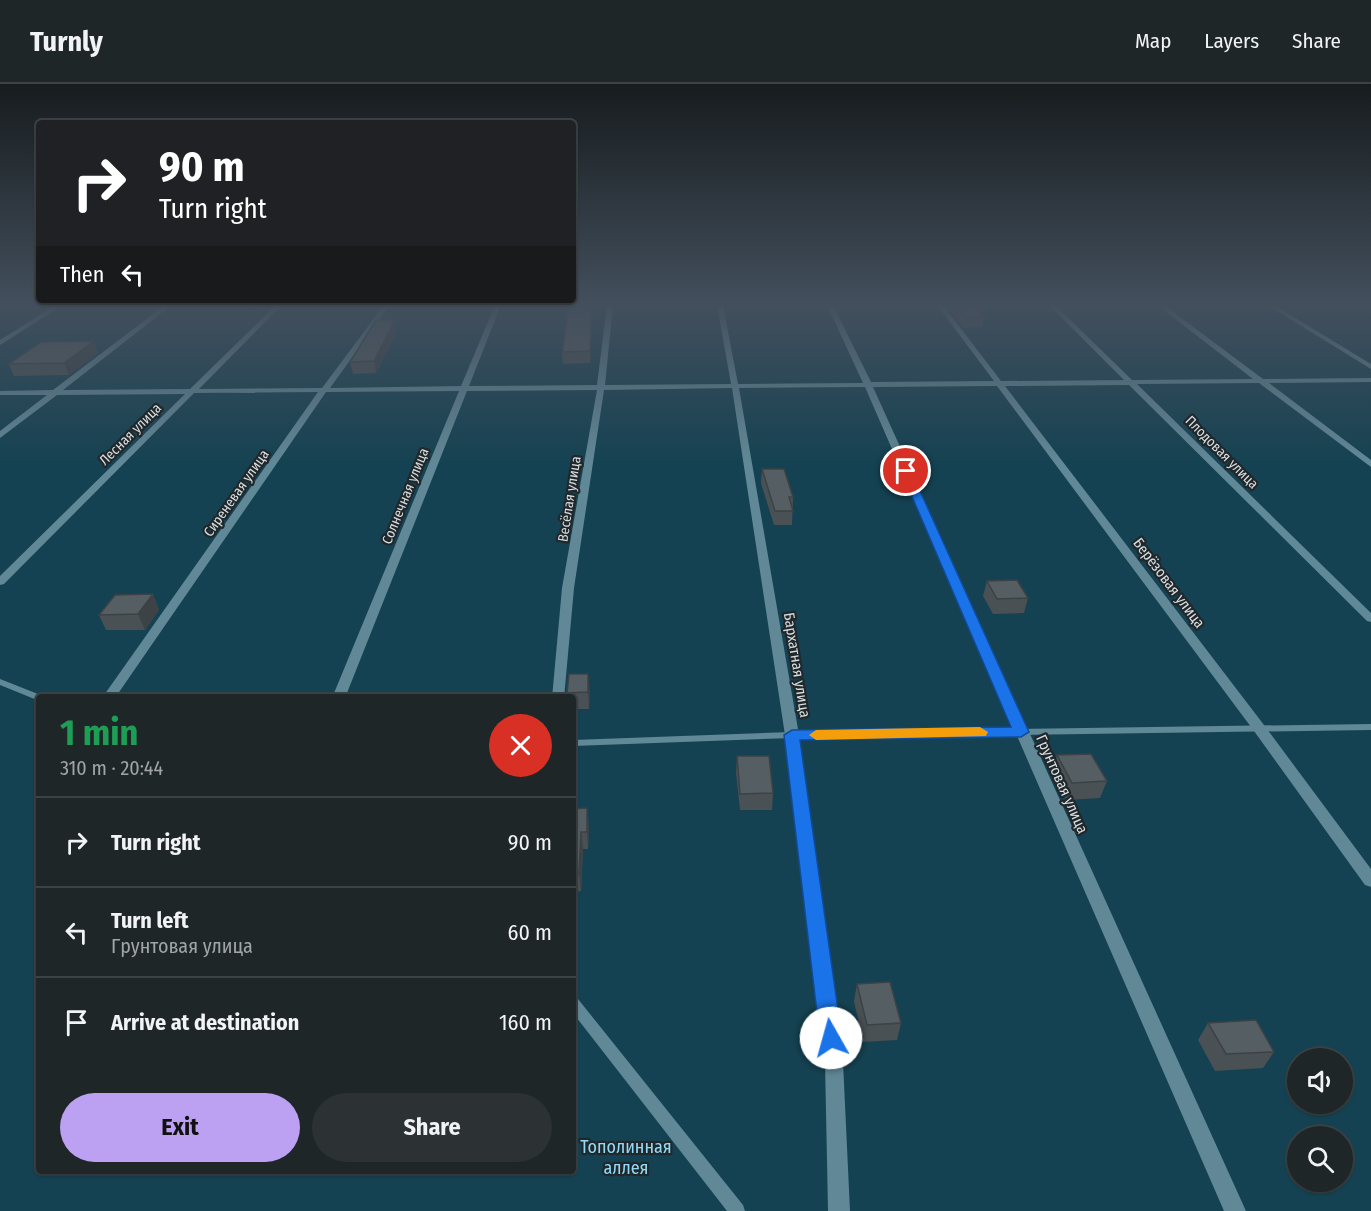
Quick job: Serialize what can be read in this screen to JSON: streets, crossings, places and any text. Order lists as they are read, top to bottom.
{
  "streets": {
    "street": [
      "Лесная улица",
      "Плодовая улица",
      "Сиреневая улица",
      "Солнечная улица",
      "Весёлая улица",
      "Берёзовая улица",
      "Бархатная улица",
      "Грунтовая улица"
    ]
  },
  "parks": ["Тополинная аллея"],
  "page": {
    "header": "Turnly",
    "nav": ["Map", "Layers", "Share"],
    "turn": ["90 m", "Turn right"],
    "then": "Then",
    "heading": ["1 min", "310 m · 20:44"],
    "list": [
      {
        "name": "Turn right",
        "value": "90 m"
      },
      {
        "name": "Turn left",
        "note": "Грунтовая улица",
        "value": "60 m"
      },
      {
        "name": "Arrive at destination",
        "value": "160 m"
      }
    ],
    "buttons": ["Exit", "Share"]
  }
}
